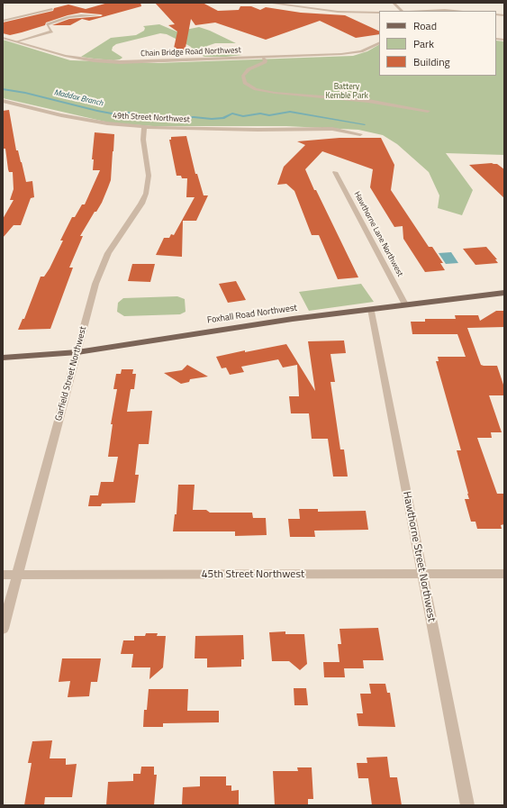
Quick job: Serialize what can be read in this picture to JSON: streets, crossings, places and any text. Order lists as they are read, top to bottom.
{
  "streets": {
    "main road": ["Foxhall Road Northwest"],
    "street": [
      "Chain Bridge Road Northwest",
      "49th Street Northwest",
      "Hawthorne Lane Northwest",
      "Garfield Street Northwest",
      "Hawthorne Street Northwest",
      "45th Street Northwest"
    ]
  },
  "crossings": [
    ["49th Street Northwest", "Garfield Street Northwest"],
    ["Hawthorne Lane Northwest", "Foxhall Road Northwest"],
    ["Foxhall Road Northwest", "Garfield Street Northwest"],
    ["Foxhall Road Northwest", "Hawthorne Street Northwest"],
    ["Garfield Street Northwest", "45th Street Northwest"],
    ["Hawthorne Street Northwest", "45th Street Northwest"]
  ],
  "water": ["Maddox Branch"],
  "parks": ["Battery Kemble Park"],
  "legend": ["Road", "Park", "Building"]
}
